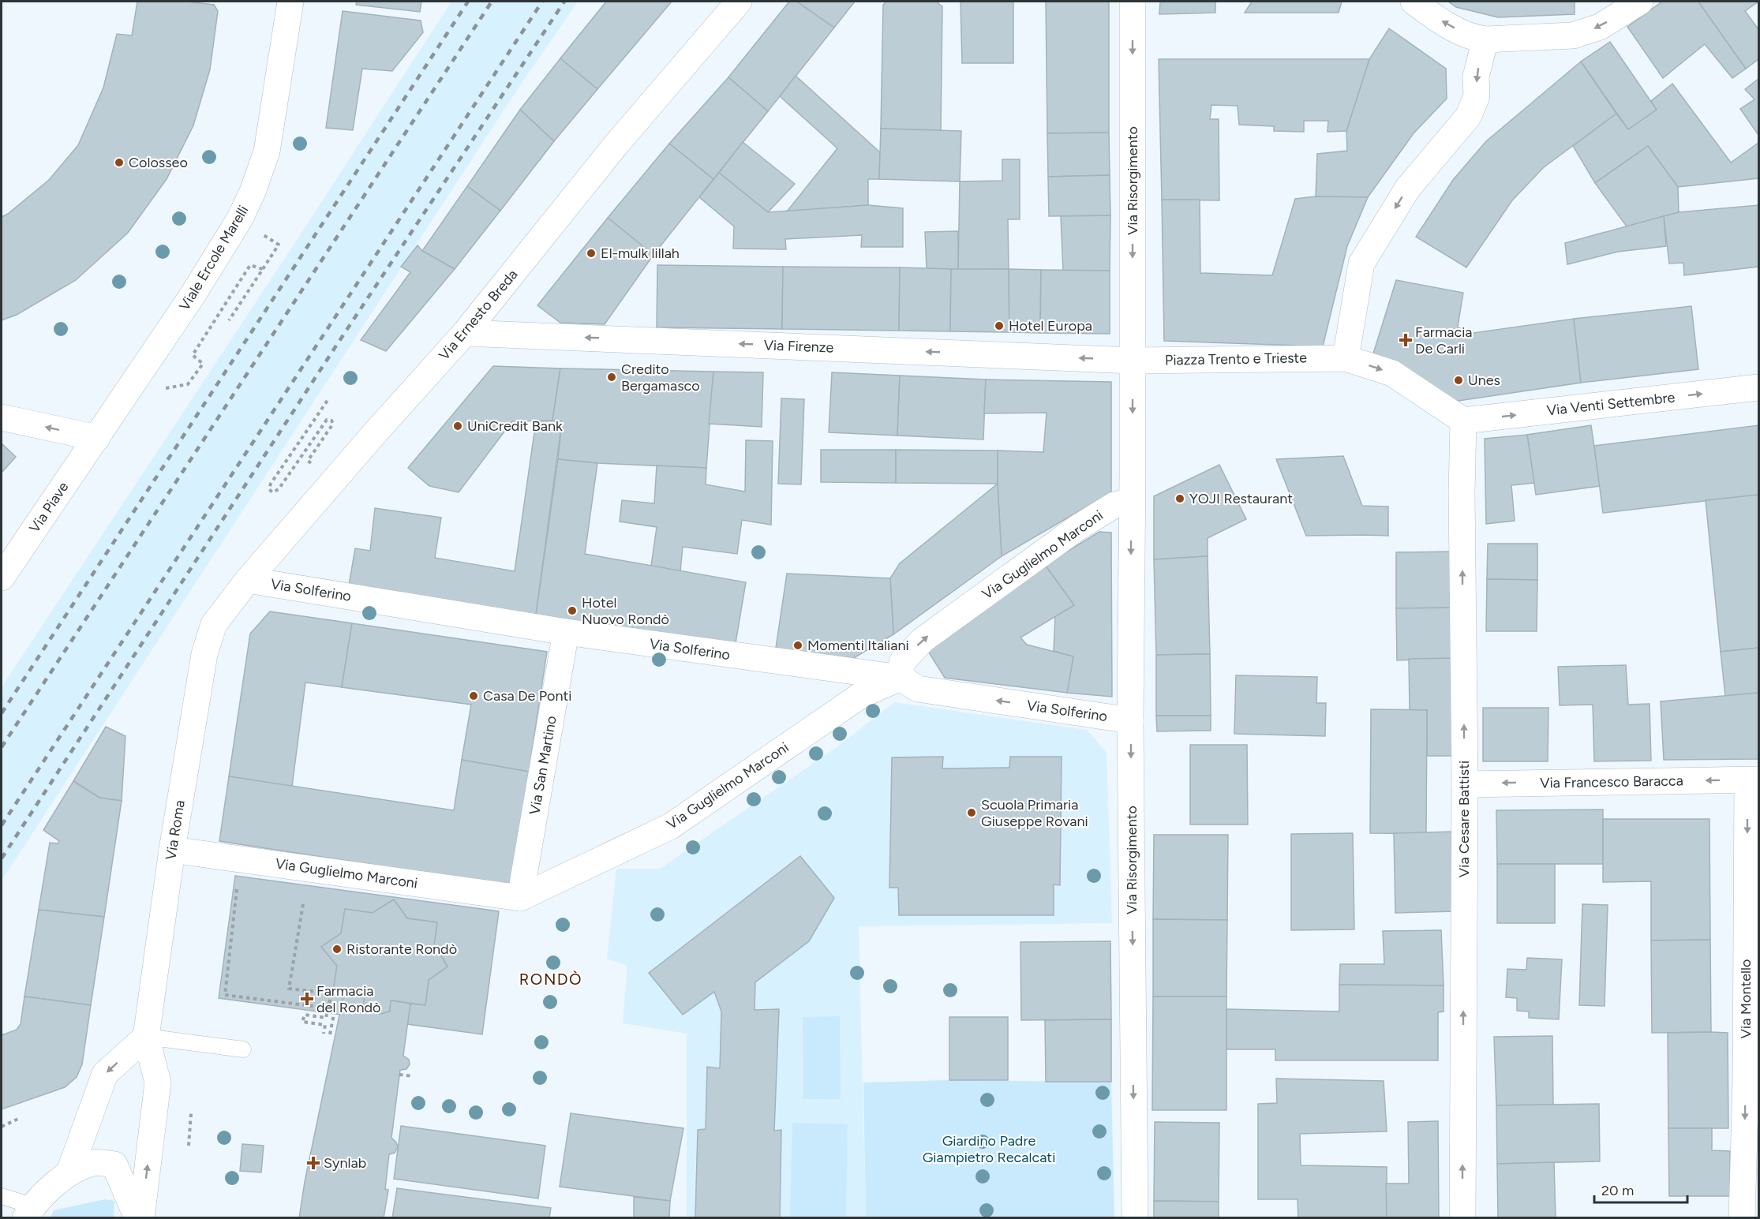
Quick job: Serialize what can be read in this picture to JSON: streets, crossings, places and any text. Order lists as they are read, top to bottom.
{
  "streets": {
    "street": [
      "Via Risorgimento",
      "Viale Ercole Marelli",
      "Via Ernesto Breda",
      "Via Firenze",
      "Piazza Trento e Trieste",
      "Via Venti Settembre",
      "Via Piave",
      "Via Guglielmo Marconi",
      "Via Solferino",
      "Via San Martino",
      "Via Francesco Baracca",
      "Via Cesare Battisti",
      "Via Roma",
      "Via Montello"
    ]
  },
  "crossings": [
    ["Via Risorgimento", "Via Firenze"],
    ["Via Risorgimento", "Piazza Trento e Trieste"],
    ["Via Risorgimento", "Via Guglielmo Marconi"],
    ["Via Risorgimento", "Via Solferino"],
    ["Viale Ercole Marelli", "Via Piave"],
    ["Via Ernesto Breda", "Via Firenze"],
    ["Via Ernesto Breda", "Via Solferino"],
    ["Via Ernesto Breda", "Via Roma"],
    ["Via Firenze", "Piazza Trento e Trieste"],
    ["Piazza Trento e Trieste", "Via Venti Settembre"],
    ["Piazza Trento e Trieste", "Via Cesare Battisti"],
    ["Via Venti Settembre", "Via Cesare Battisti"],
    ["Via Guglielmo Marconi", "Via Solferino"],
    ["Via Guglielmo Marconi", "Via San Martino"],
    ["Via Guglielmo Marconi", "Via Roma"],
    ["Via Solferino", "Via San Martino"],
    ["Via Francesco Baracca", "Via Cesare Battisti"],
    ["Via Francesco Baracca", "Via Montello"]
  ],
  "one_way": [
    "Via Risorgimento",
    "Via Firenze",
    "Piazza Trento e Trieste",
    "Via Venti Settembre",
    "Via Francesco Baracca",
    "Via Cesare Battisti",
    "Via Montello"
  ],
  "districts": ["RONDÒ"],
  "parks": ["Giardino Padre Giampietro Recalcati"],
  "places": {
    "other": [
      "Colosseo",
      "El-mulk lillah",
      "Hotel Europa",
      "Credito Bergamasco",
      "Unes",
      "UniCredit Bank",
      "YOJI Restaurant",
      "Hotel Nuovo Rondò",
      "Momenti Italiani",
      "Casa De Ponti",
      "Scuola Primaria Giuseppe Rovani",
      "Ristorante Rondò"
    ],
    "health": ["Farmacia De Carli", "Farmacia del Rondò", "Synlab"]
  },
  "scale_bar": "20 m"
}
